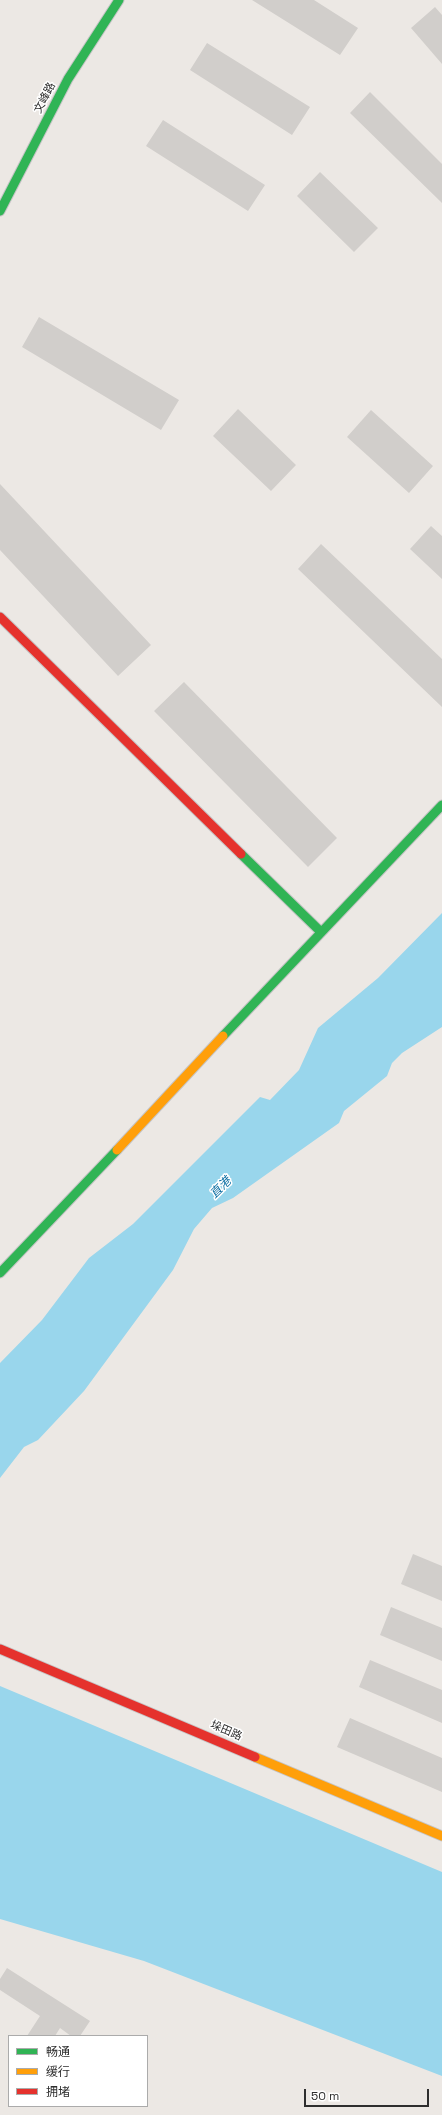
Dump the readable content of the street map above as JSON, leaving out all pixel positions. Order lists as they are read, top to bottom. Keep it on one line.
{"streets":{"street":["文峰路","垛田路"]},"water":["直港"],"legend":["畅通","缓行","拥堵"],"scale_bar":"50 m"}
